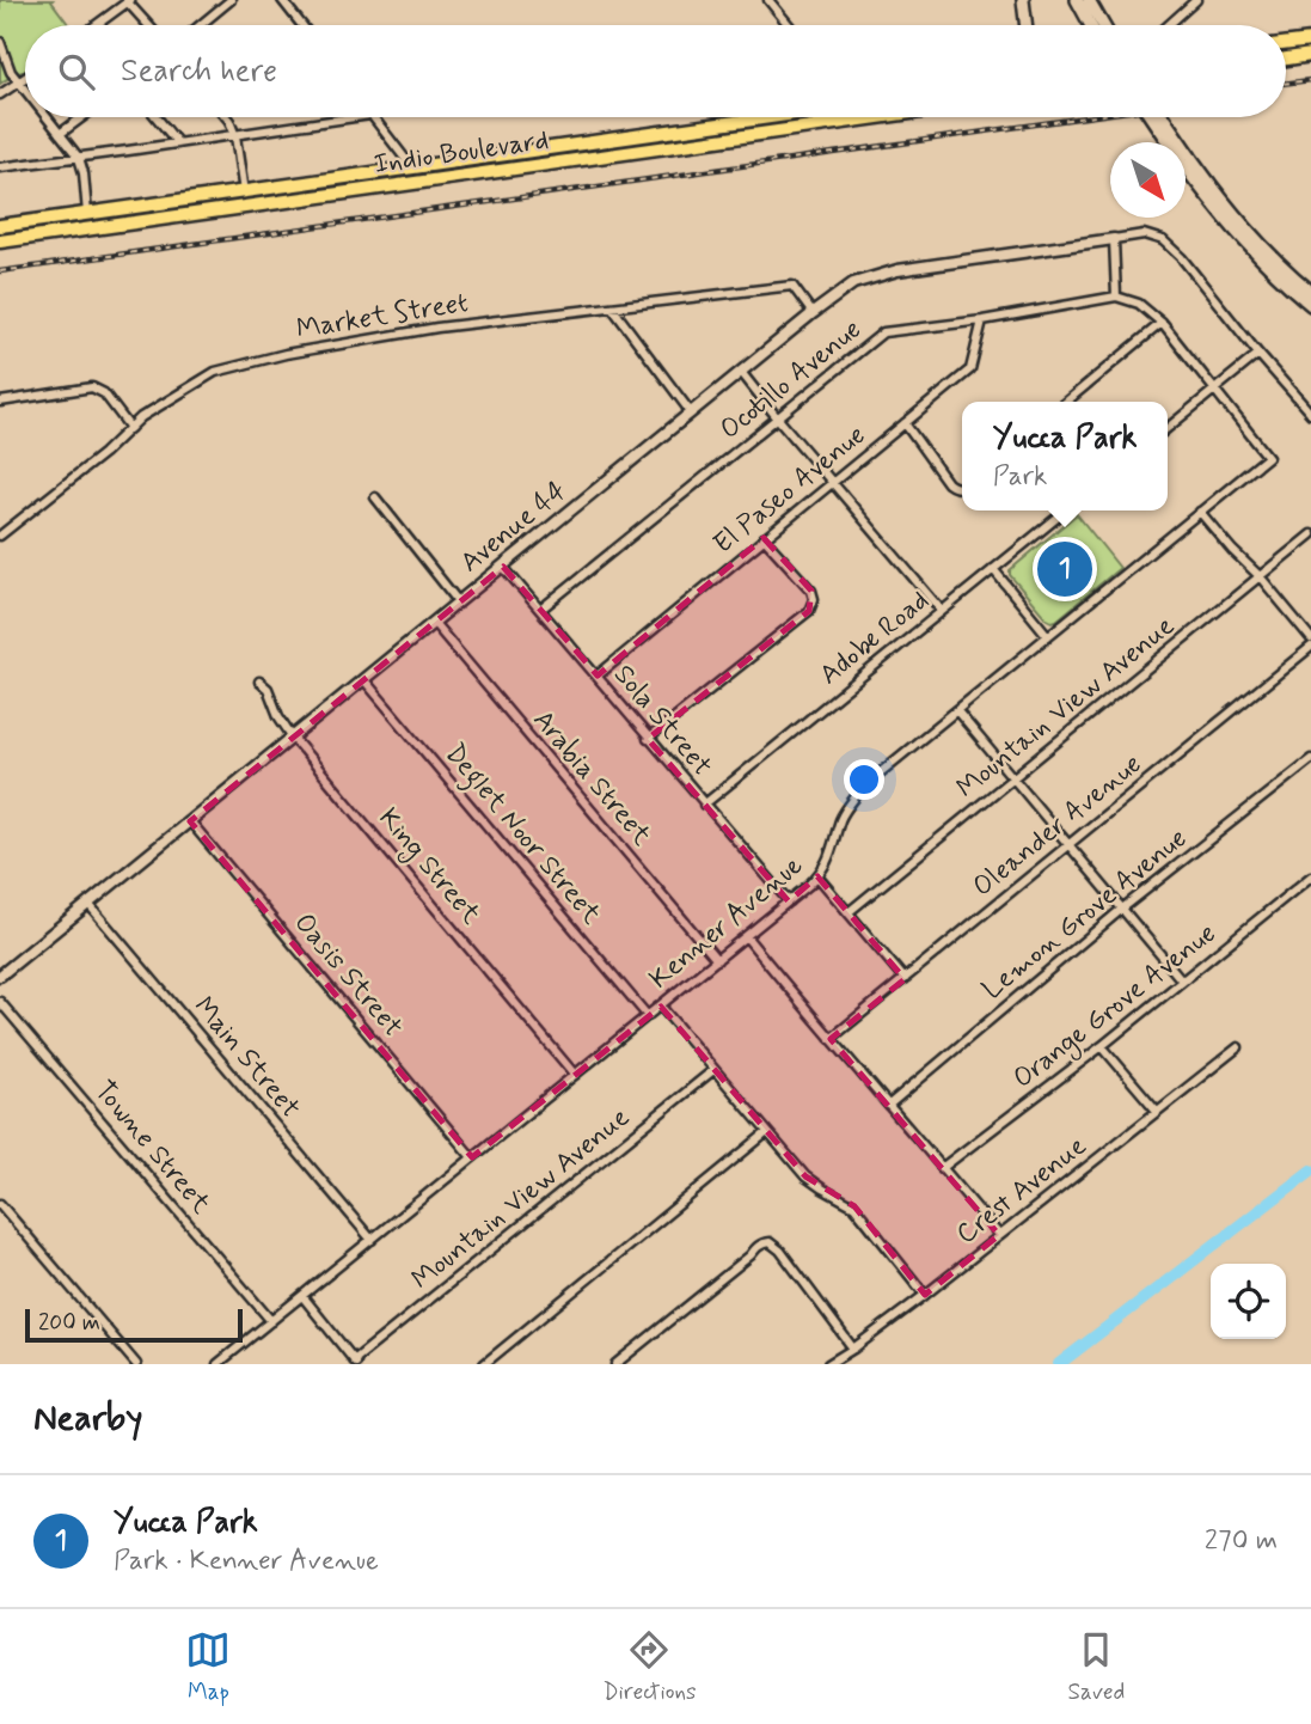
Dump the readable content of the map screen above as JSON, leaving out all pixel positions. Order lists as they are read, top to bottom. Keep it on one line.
{"streets":{"main road":["Indio Boulevard"],"street":["Market Street","Ocotillo Avenue","El Paseo Avenue","Avenue 44","Adobe Road","Mountain View Avenue","Sola Street","Arabia Street","Oleander Avenue","Deglet Noor Street","King Street","Lemon Grove Avenue","Kenner Avenue","Oasis Street","Orange Grove Avenue","Main Street","Towne Street","Crest Avenue"]},"crossings":[["Market Street","Avenue 44"],["Ocotillo Avenue","El Paseo Avenue"],["Ocotillo Avenue","Sola Street"],["El Paseo Avenue","Sola Street"],["Avenue 44","Sola Street"],["Avenue 44","Arabia Street"],["Avenue 44","Deglet Noor Street"],["Avenue 44","King Street"],["Avenue 44","Oasis Street"],["Avenue 44","Main Street"],["Adobe Road","Sola Street"],["Sola Street","Kenner Avenue"],["Arabia Street","Kenner Avenue"],["Deglet Noor Street","Kenner Avenue"],["King Street","Kenner Avenue"],["Kenner Avenue","Oasis Street"],["Kenner Avenue","Main Street"],["Kenner Avenue","Towne Street"]],"scale_bar":"200 m","north":"bottom right","page":{"search":"Search here","popup":["Yucca Park","Park"],"pins":"1","scale":"200 m","heading":"Nearby","list":[{"mark":"1","name":"Yucca Park","note":"Park · Kenner Avenue","value":"270 m"}],"nav":["Map","Directions","Saved"]}}
